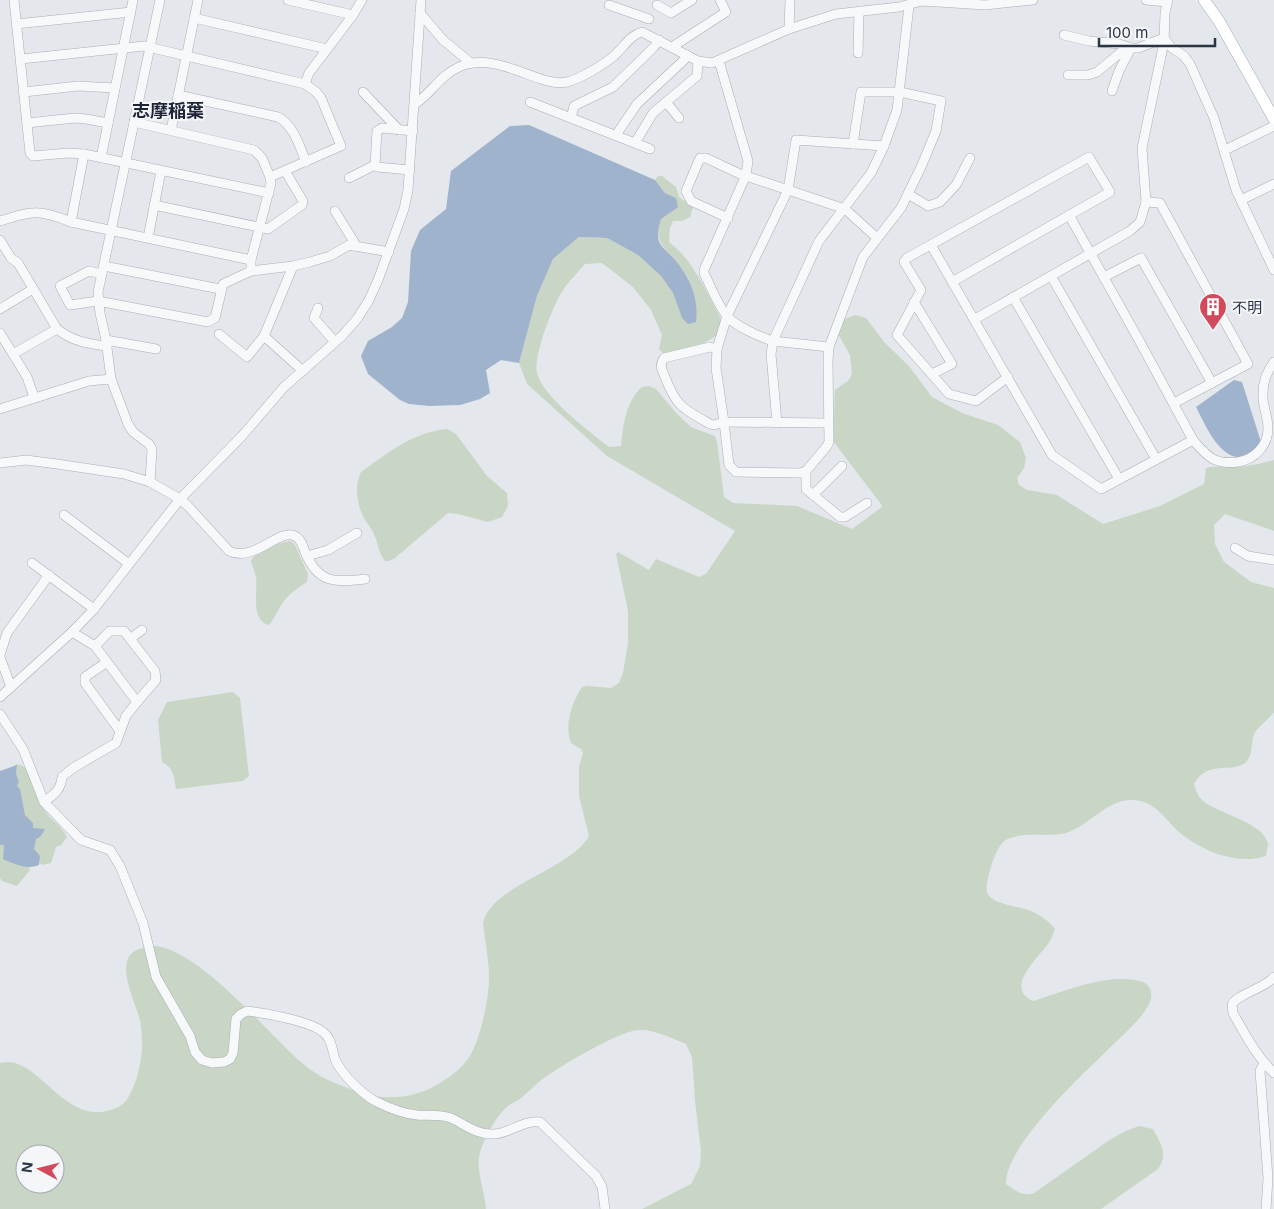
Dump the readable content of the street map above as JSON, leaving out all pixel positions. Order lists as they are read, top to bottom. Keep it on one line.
{"districts":["志摩稲葉"],"places":{"building":["不明"]},"scale_bar":"100 m","north":"left"}
